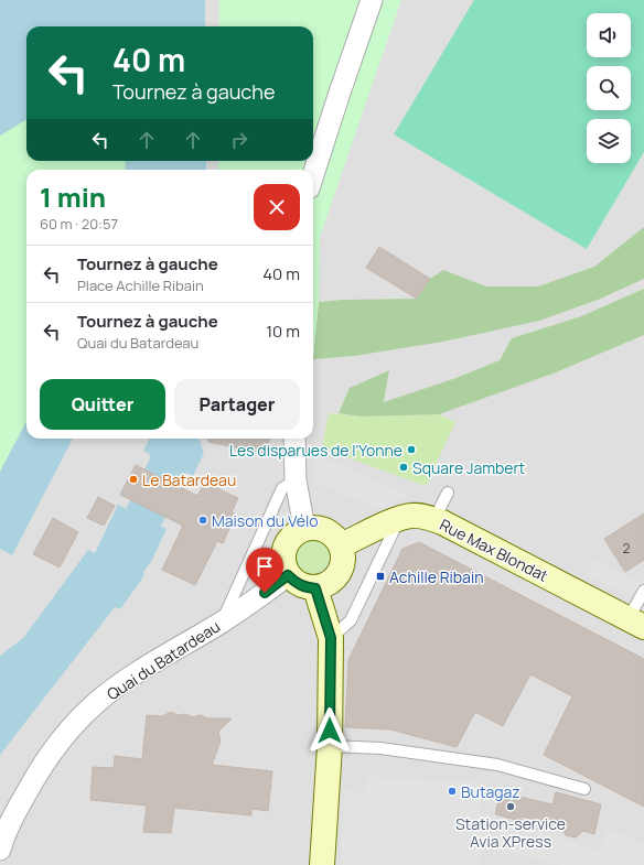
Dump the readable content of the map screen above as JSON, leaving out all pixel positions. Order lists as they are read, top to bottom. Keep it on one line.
{"streets":{"street":["Rue Max Blondat","Quai du Batardeau"]},"crossings":[["Rue Max Blondat","Quai du Batardeau"]],"places":{"other":["Les disparues de l’Yonne","Square Jambert","Le Batardeau","Maison du Vélo","Butagaz","Station-service Avia XPress"],"transit":["Achille Ribain"]},"house_numbers":["2"],"page":{"turn":["40 m","Tournez à gauche"],"heading":["1 min","60 m · 20:57"],"list":[{"name":"Tournez à gauche","note":"Place Achille Ribain","value":"40 m"},{"name":"Tournez à gauche","note":"Quai du Batardeau","value":"10 m"}],"buttons":["Quitter","Partager"]}}
